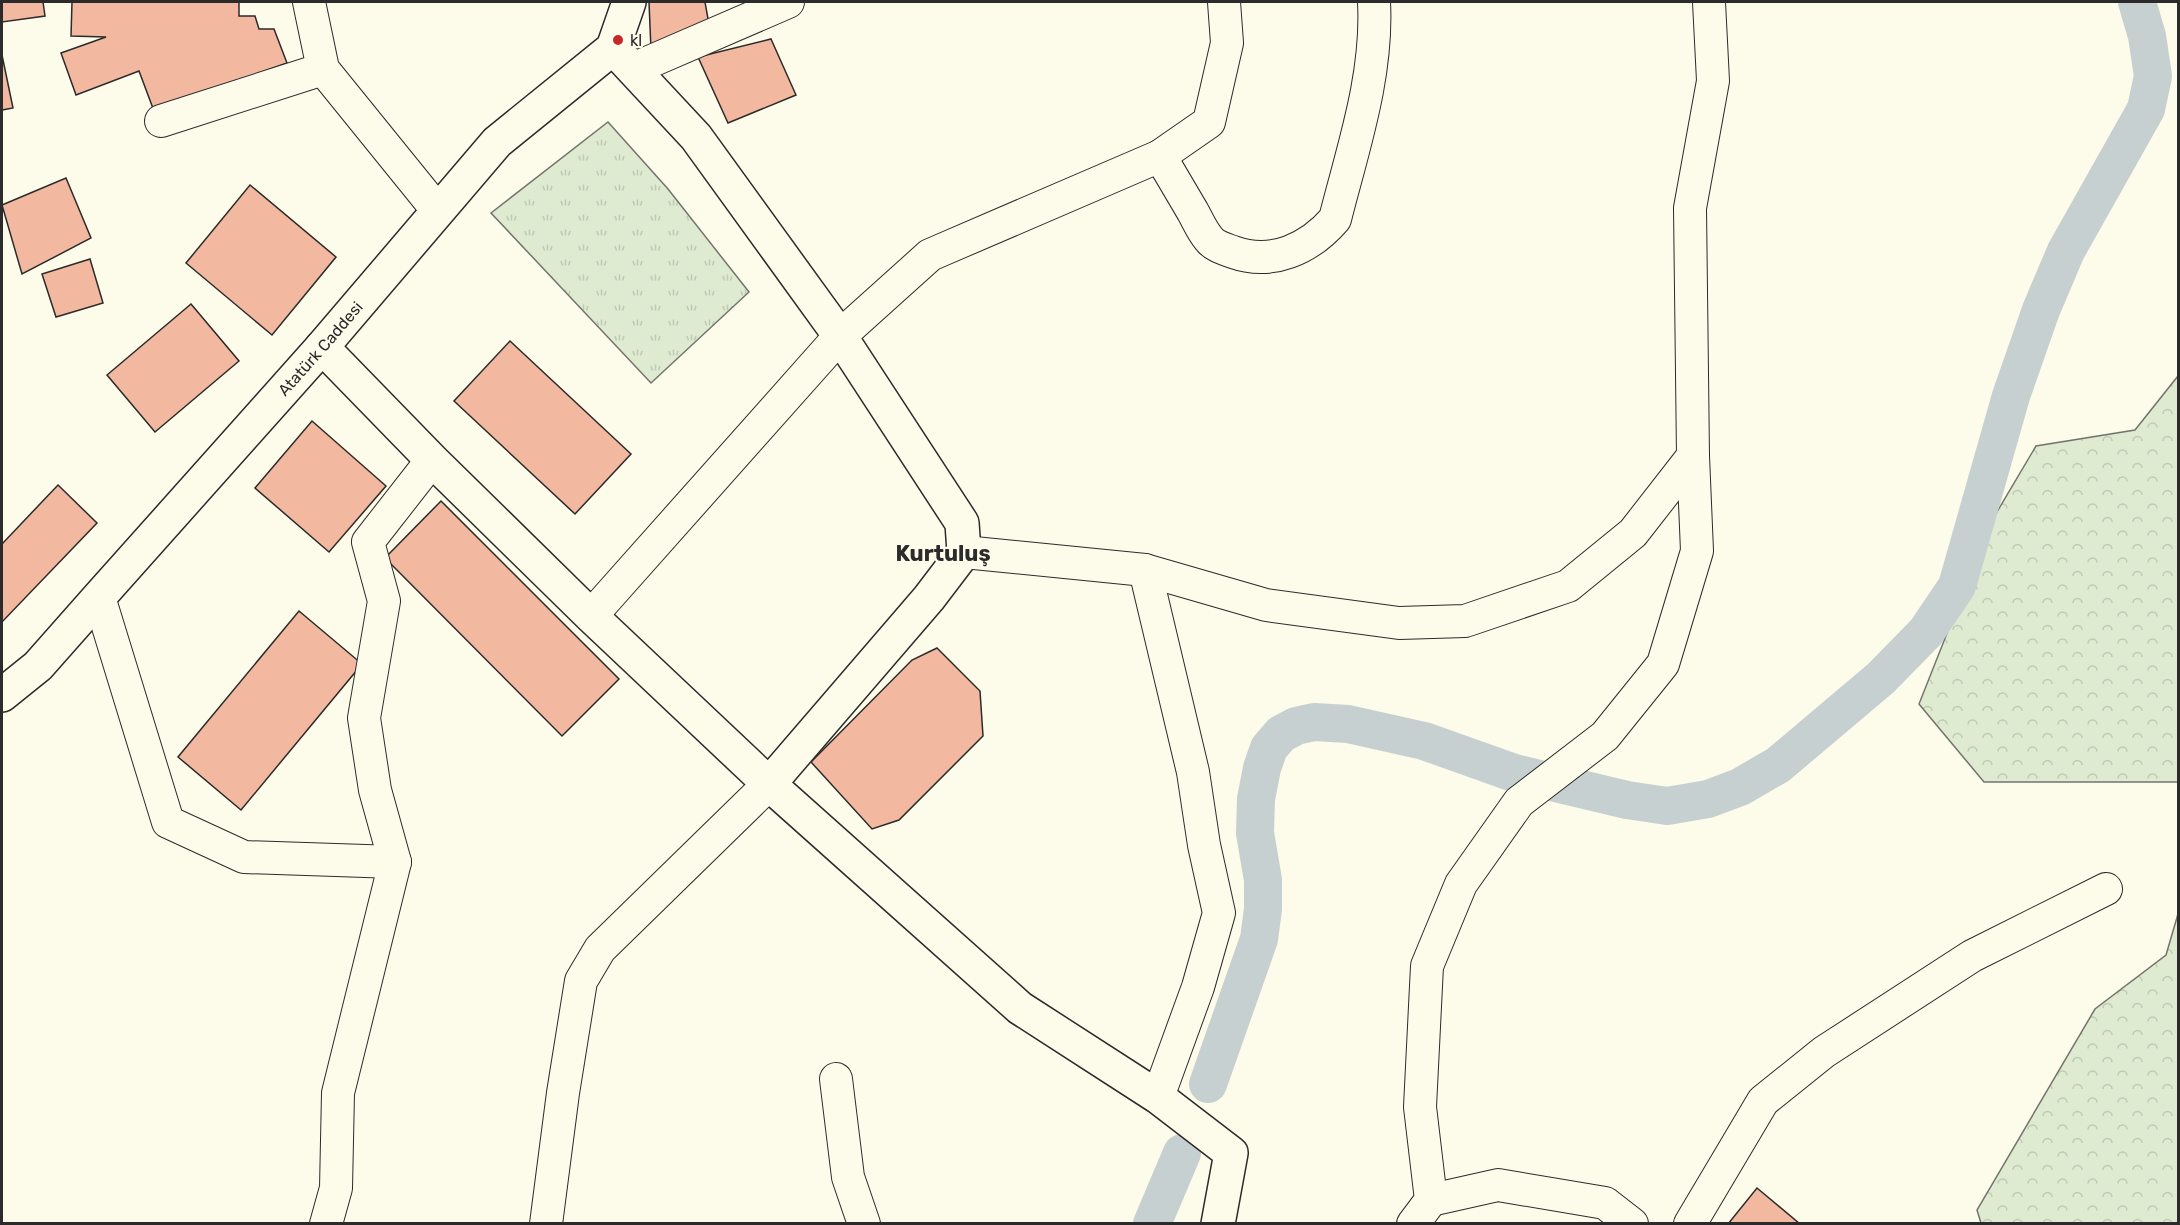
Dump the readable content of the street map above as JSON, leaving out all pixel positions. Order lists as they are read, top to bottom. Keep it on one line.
{"streets":{"street":["Atatürk Caddesi"]},"districts":["Kurtuluş"],"places":["kl"]}
